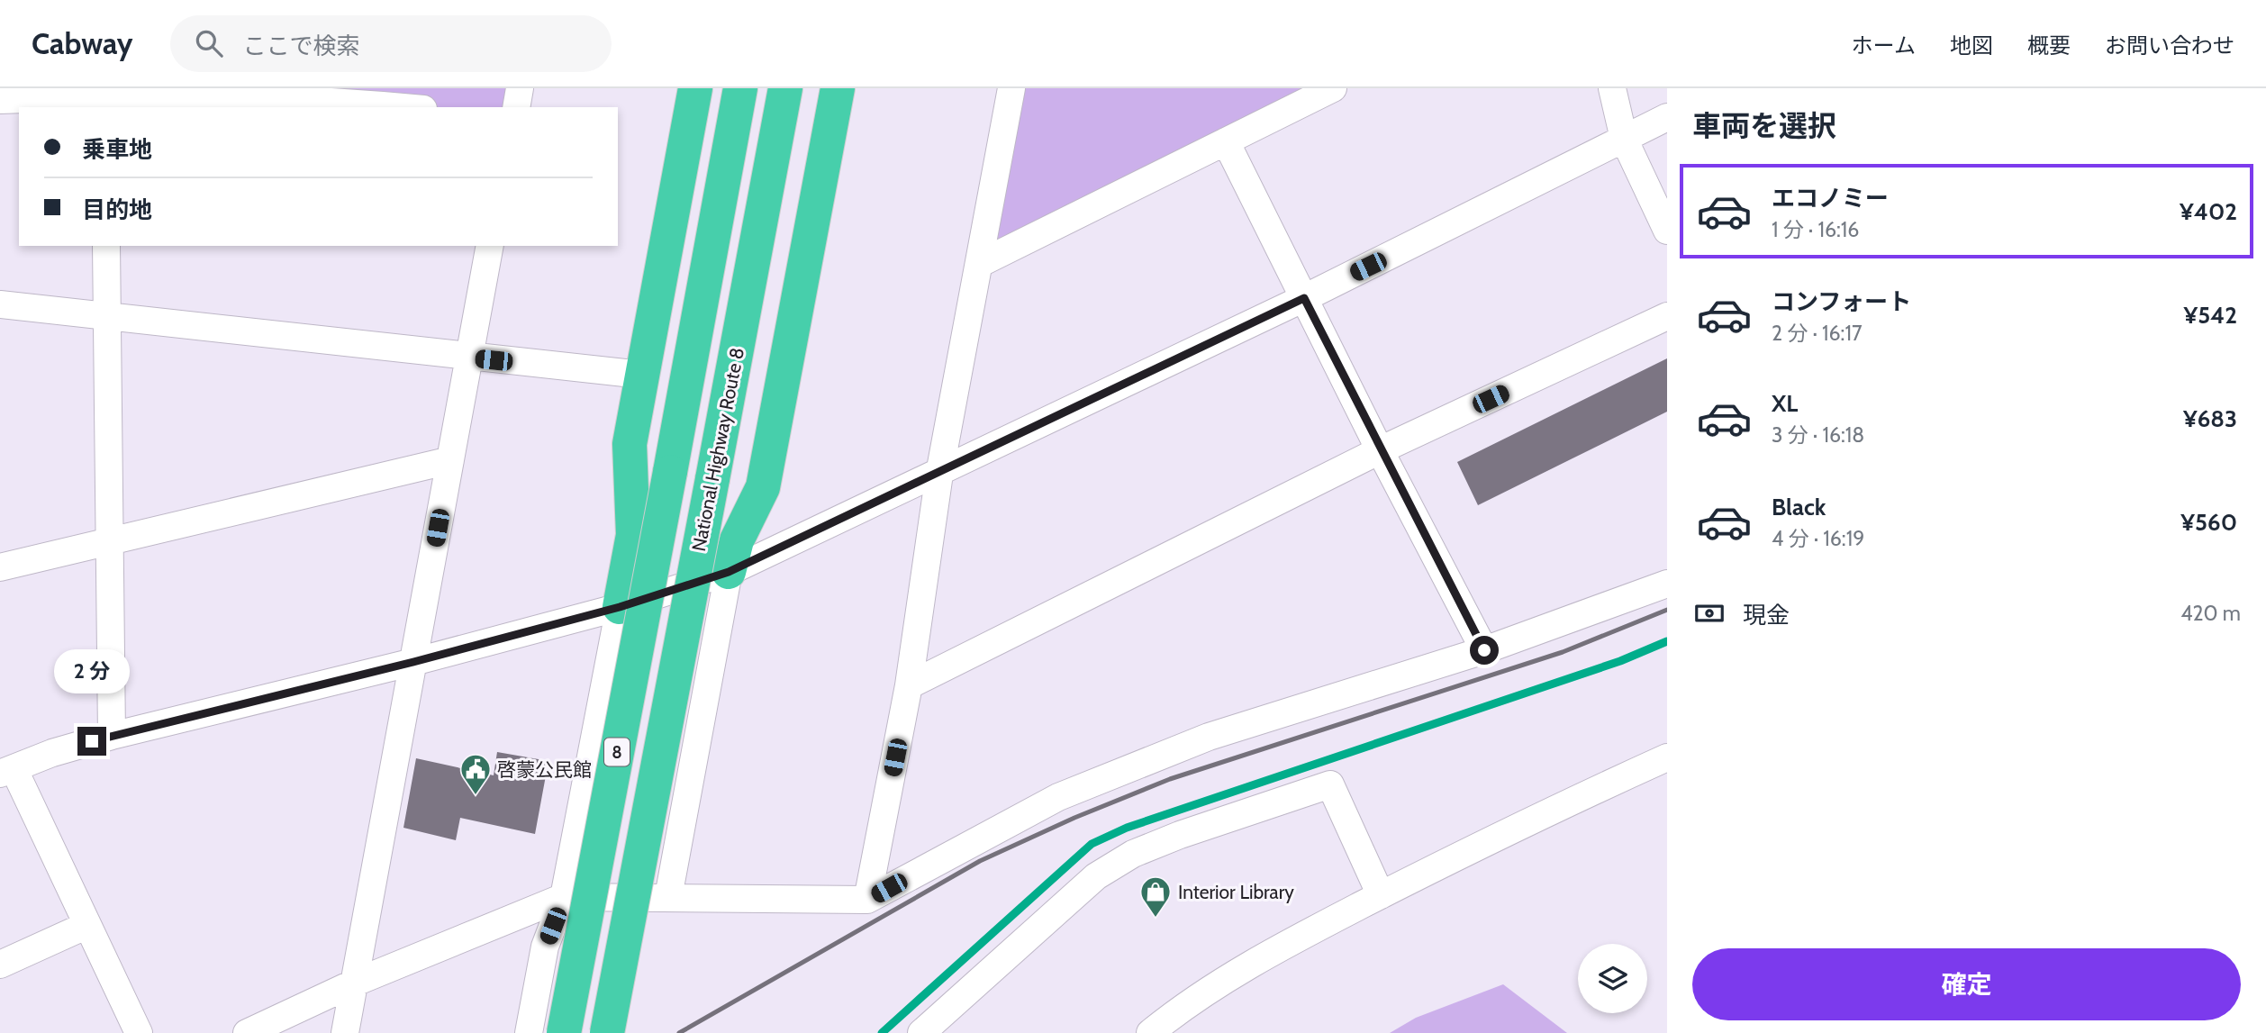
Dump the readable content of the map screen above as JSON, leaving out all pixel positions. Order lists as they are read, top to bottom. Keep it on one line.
{"streets":{"highway":["National Highway Route 8","8"]},"places":{"public building":["啓蒙公民館"],"shop":["Interior Library"]},"page":{"header":"Cabway","search":"ここで検索","nav":["ホーム","地図","概要","お問い合わせ"],"heading":"車両を選択","banner":["乗車地","目的地"],"list":[{"name":"エコノミー","note":"1 分 · 16:16","value":"¥402"},{"name":"コンフォート","note":"2 分 · 16:17","value":"¥542"},{"name":"XL","note":"3 分 · 16:18","value":"¥683"},{"name":"Black","note":"4 分 · 16:19","value":"¥560"}],"pay":["現金","420 m"],"bubble":"2 分","buttons":"確定"}}
